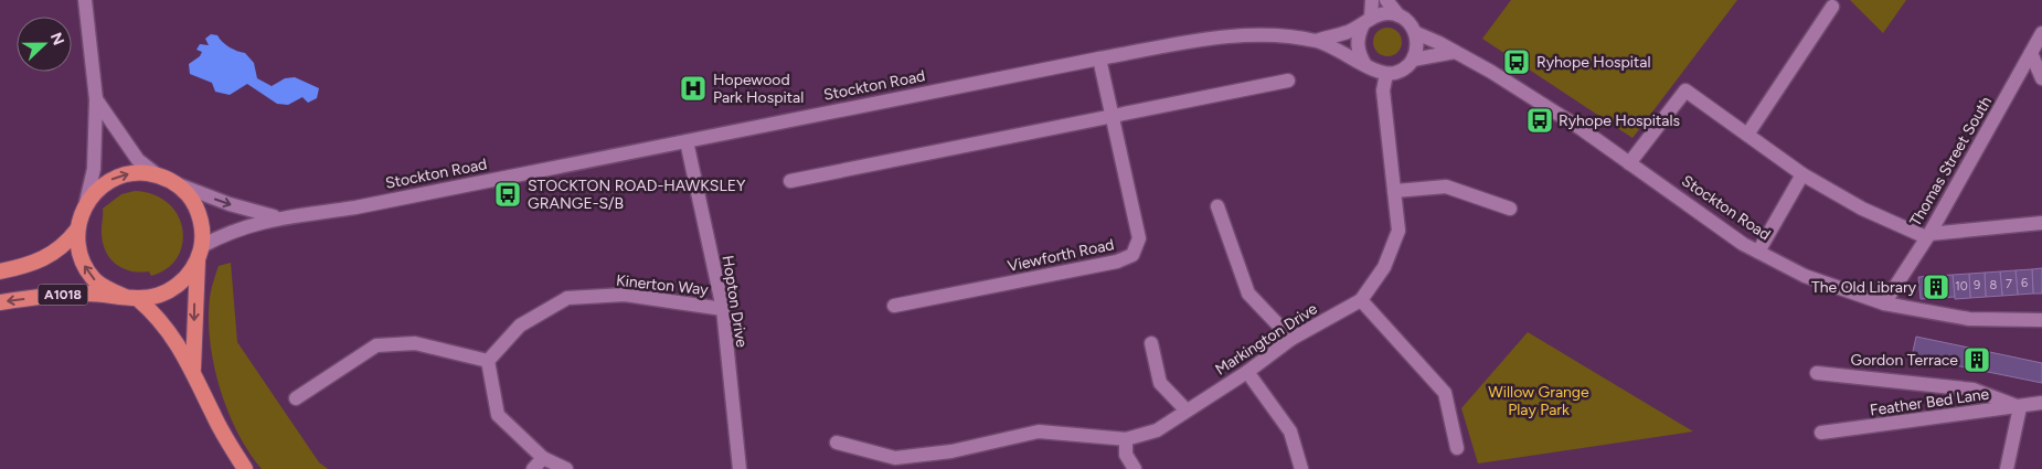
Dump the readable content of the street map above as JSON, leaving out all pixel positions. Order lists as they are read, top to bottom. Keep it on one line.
{"streets":{"highway":["Stockton Road","A1018"],"street":["Thomas Street South","Viewforth Road","Kinerton Way","Hopton Drive","Markington Drive","Feather Bed Lane"]},"crossings":[["Stockton Road","Thomas Street South"],["Stockton Road","Viewforth Road"],["Stockton Road","Hopton Drive"],["Stockton Road","Markington Drive"],["Kinerton Way","Hopton Drive"]],"parks":["Willow Grange Play Park"],"places":{"bus stop":["Ryhope Hospital","Ryhope Hospitals","STOCKTON ROAD-HAWKSLEY GRANGE-S/B"],"hospital":["Hopewood Park Hospital"],"building":["The Old Library","Gordon Terrace"]},"house_numbers":["6","7","9","8","10"],"north":"right"}
